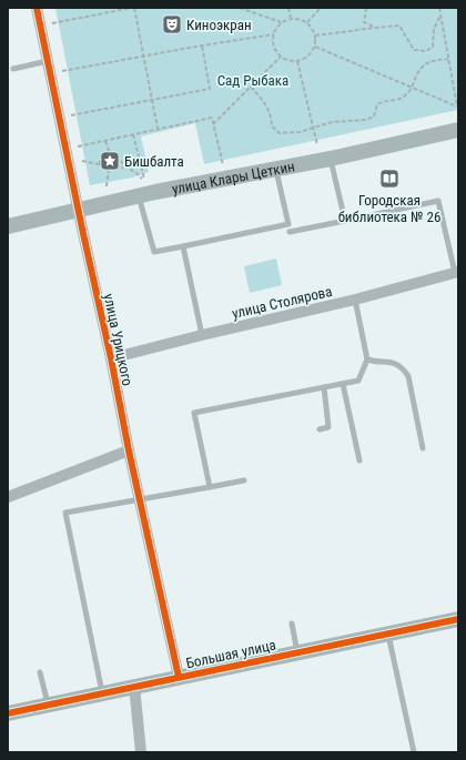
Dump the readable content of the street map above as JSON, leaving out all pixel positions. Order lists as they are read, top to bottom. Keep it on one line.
{"streets":{"street":["улица Клары Цеткин","улица Столярова","улица Урицкого","Большая улица"]},"crossings":[["улица Клары Цеткин","улица Урицкого"],["улица Столярова","улица Урицкого"],["улица Урицкого","Большая улица"]],"parks":["Сад Рыбака"],"places":{"theatre":["Киноэкран"],"place":["Бишбалта"],"library":["Городская библиотека № 26"]}}
